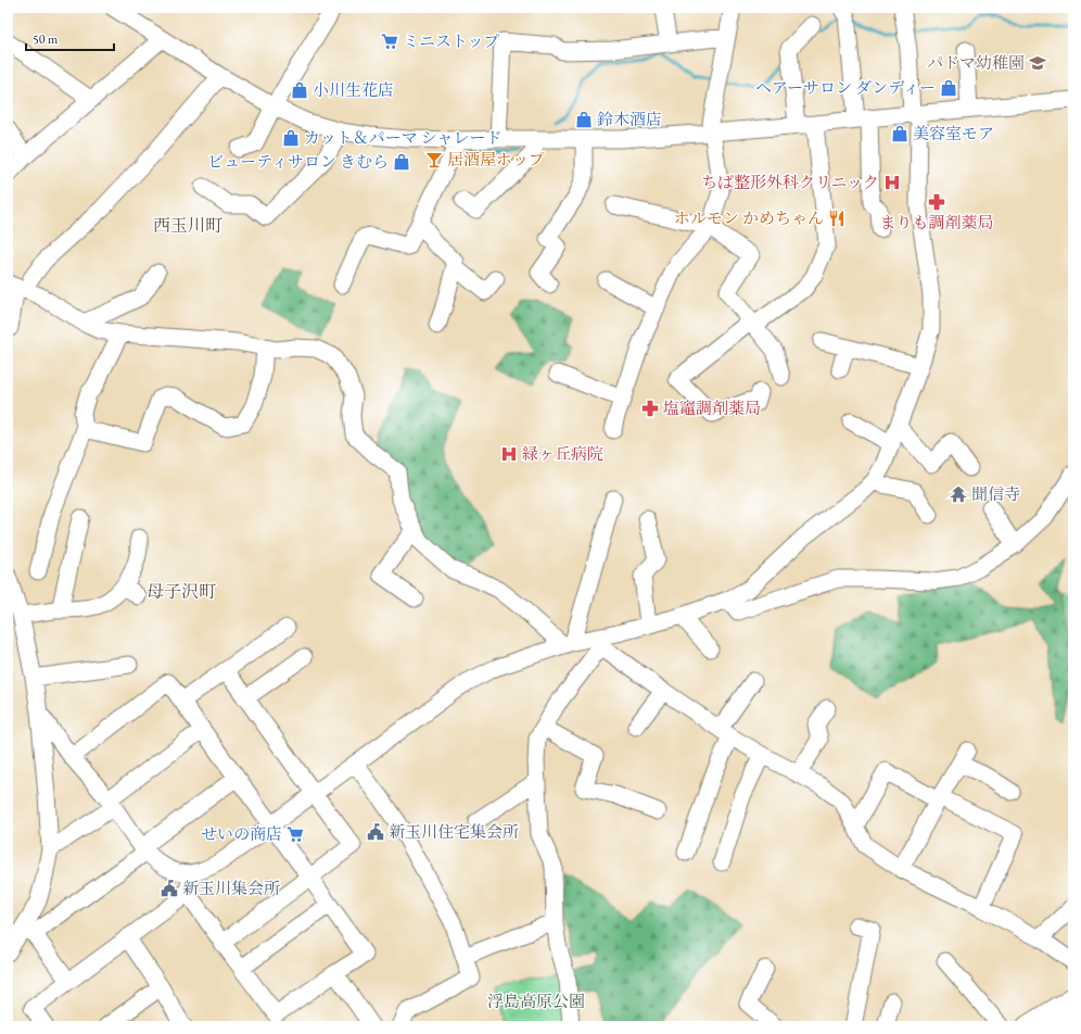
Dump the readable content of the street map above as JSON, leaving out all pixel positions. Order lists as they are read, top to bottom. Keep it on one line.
{"districts":["西玉川町","母子沢町"],"parks":["浮島高原公園"],"places":{"supermarket":["ミニストップ","せいの商店"],"school or university":["パドマ幼稚園"],"shop":["ヘアーサロン ダンディー","小川生花店","鈴木酒店","美容室モア","カット＆パーマ シャレード","ビューティサロン きむら"],"bar":["居酒屋ホップ"],"hospital":["ちば整形外科クリニック","緑ヶ丘病院"],"pharmacy":["まりも調剤薬局","塩竈調剤薬局"],"restaurant":["ホルモン かめちゃん"],"temple":["聞信寺"],"public building":["新玉川住宅集会所","新玉川集会所"]},"scale_bar":"50 m"}
